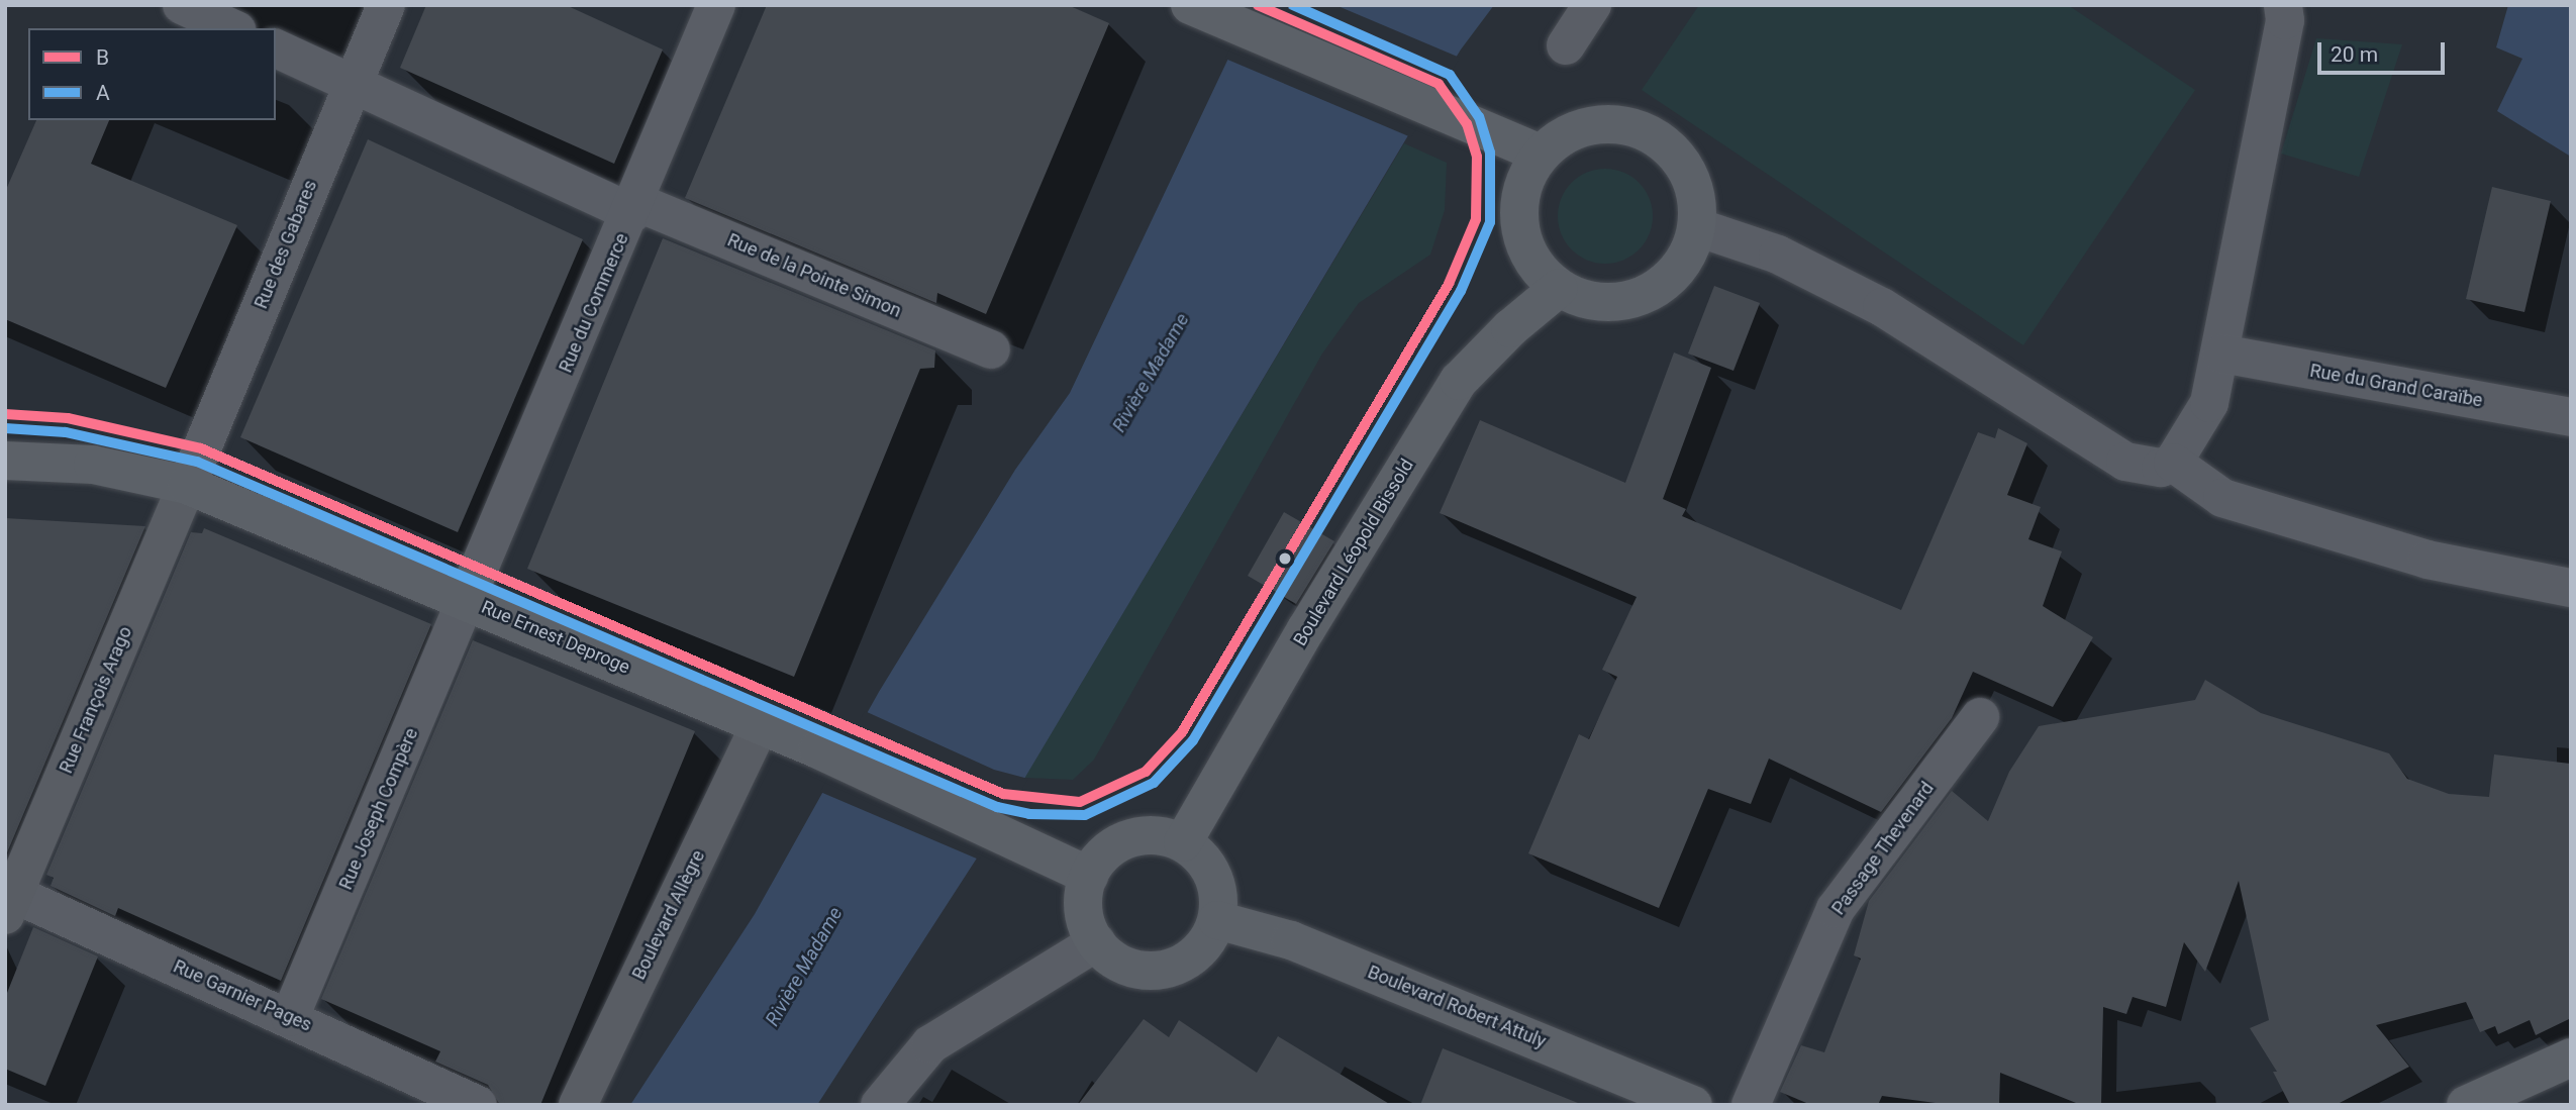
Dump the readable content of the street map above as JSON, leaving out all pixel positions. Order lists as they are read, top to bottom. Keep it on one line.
{"streets":{"main road":["Boulevard Léopold Bissold","Rue Ernest Deproge","Rue François Arago","Boulevard Allègre","Boulevard Robert Attuly"],"street":["Rue des Gabares","Rue de la Pointe Simon","Rue du Commerce","Rue du Grand Caraïbe","Rue Joseph Compère","Passage Thevenard","Rue Garnier Pages"]},"crossings":[["Rue des Gabares","Rue de la Pointe Simon"],["Rue des Gabares","Rue Ernest Deproge"],["Rue des Gabares","Rue François Arago"],["Rue de la Pointe Simon","Rue du Commerce"],["Rue du Commerce","Rue Ernest Deproge"],["Rue du Commerce","Rue Joseph Compère"],["Boulevard Léopold Bissold","Rue Ernest Deproge"],["Boulevard Léopold Bissold","Boulevard Robert Attuly"],["Rue Ernest Deproge","Rue François Arago"],["Rue Ernest Deproge","Rue Joseph Compère"],["Rue Ernest Deproge","Boulevard Allègre"],["Rue Ernest Deproge","Boulevard Robert Attuly"],["Rue François Arago","Rue Garnier Pages"],["Rue Joseph Compère","Rue Garnier Pages"]],"water":["Rivière Madame"],"lines":["transit line B","transit line A"],"legend":["B","A"],"scale_bar":"20 m"}
